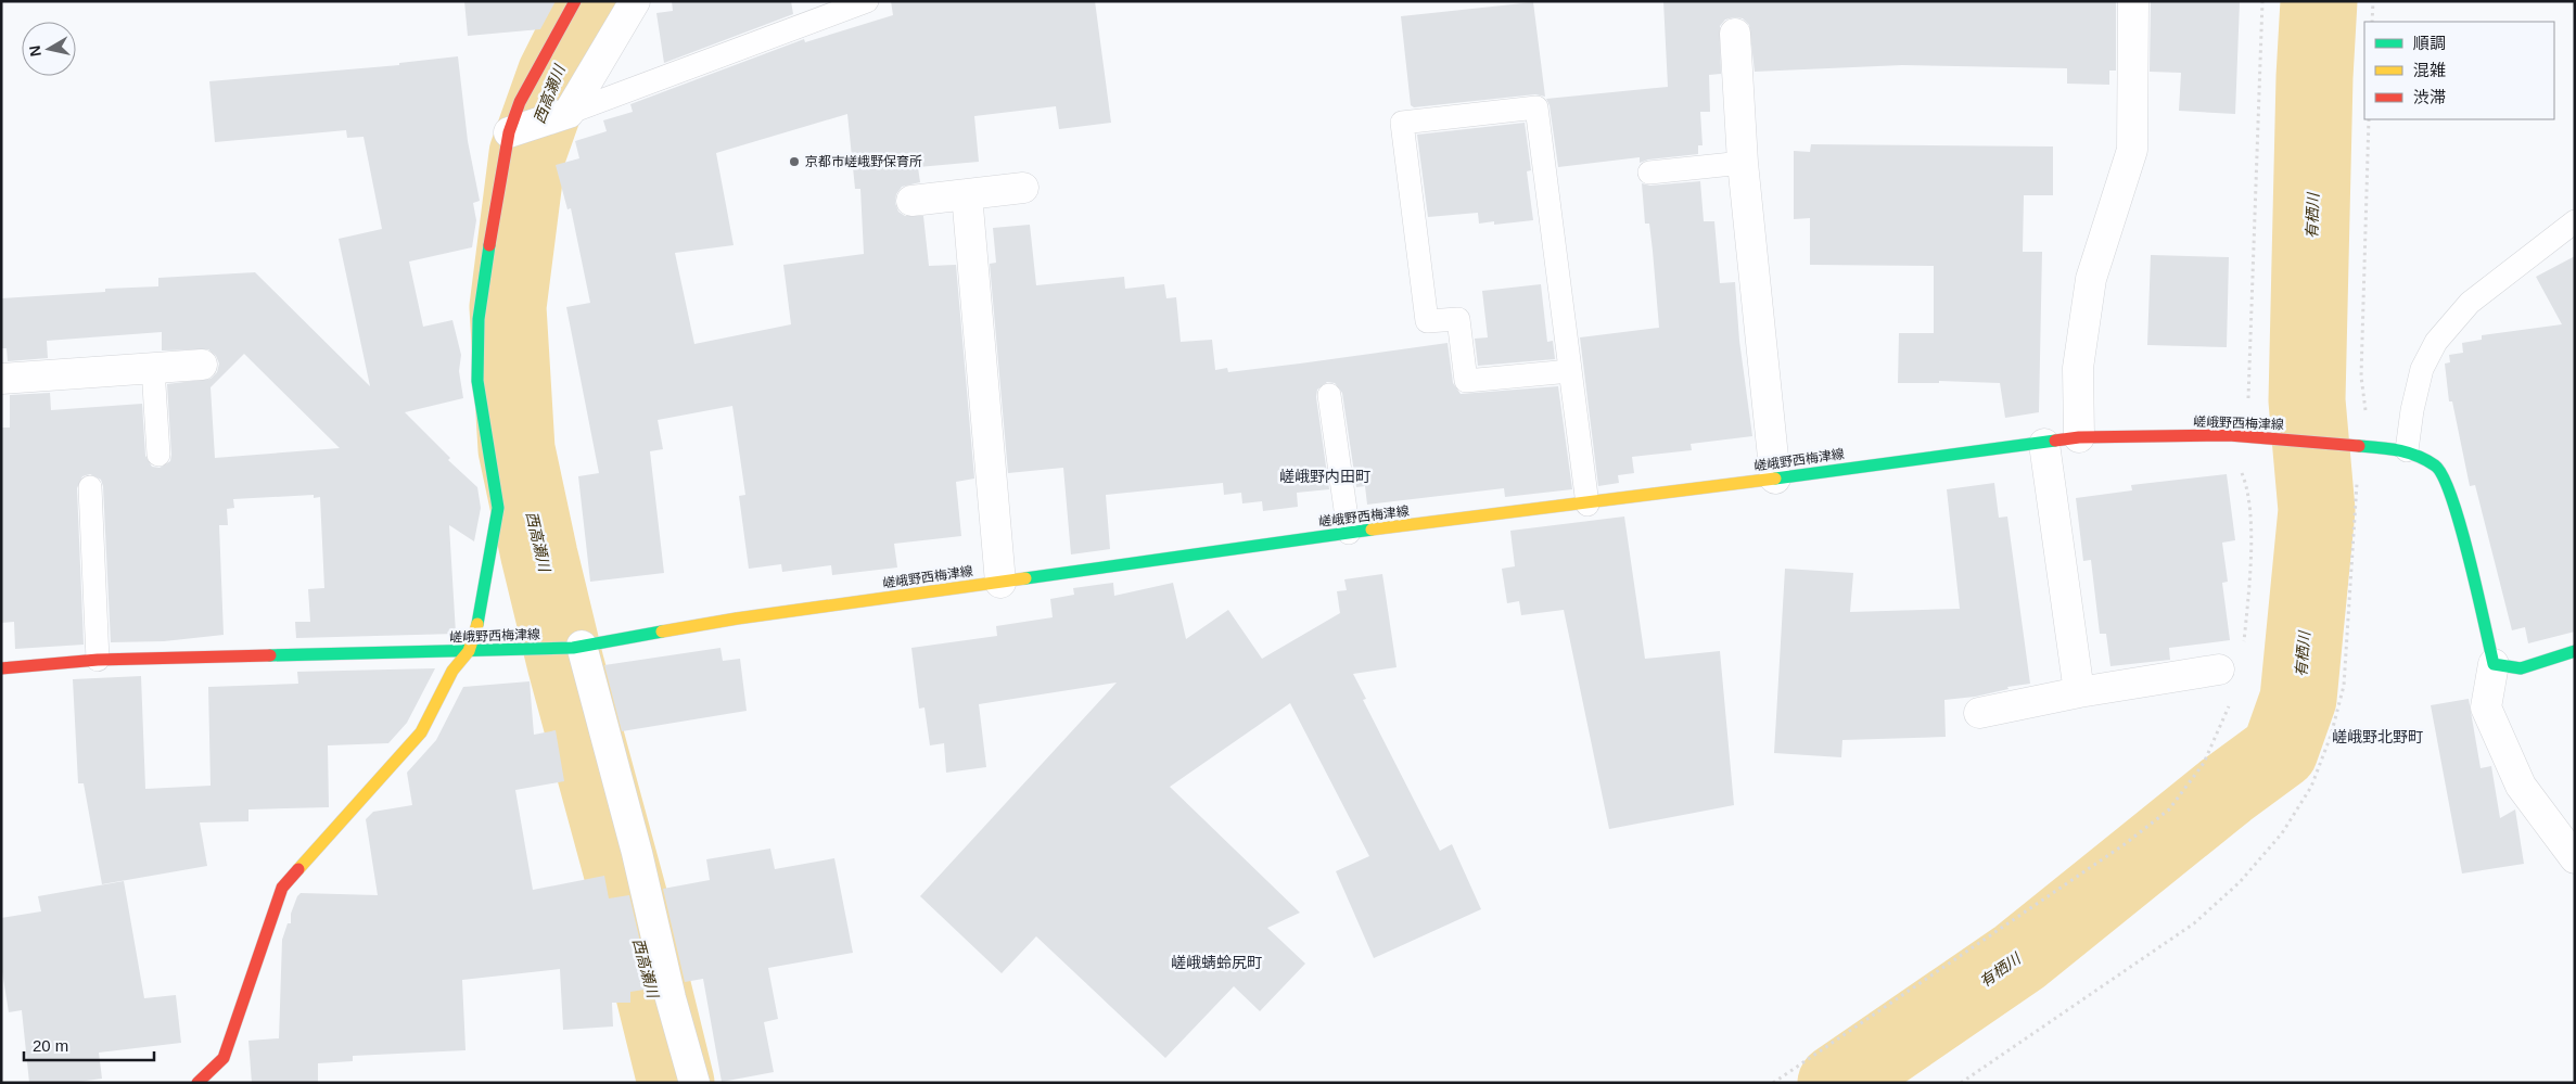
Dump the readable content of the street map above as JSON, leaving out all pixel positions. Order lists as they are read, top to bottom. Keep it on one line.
{"streets":{"main road":["嵯峨野西梅津線"]},"districts":["嵯峨野内田町","嵯峨野北野町","嵯峨蜻蛉尻町"],"water":["西高瀬川","有栖川"],"places":["京都市嵯峨野保育所"],"legend":["順調","混雑","渋滞"],"scale_bar":"20 m","north":"left"}
